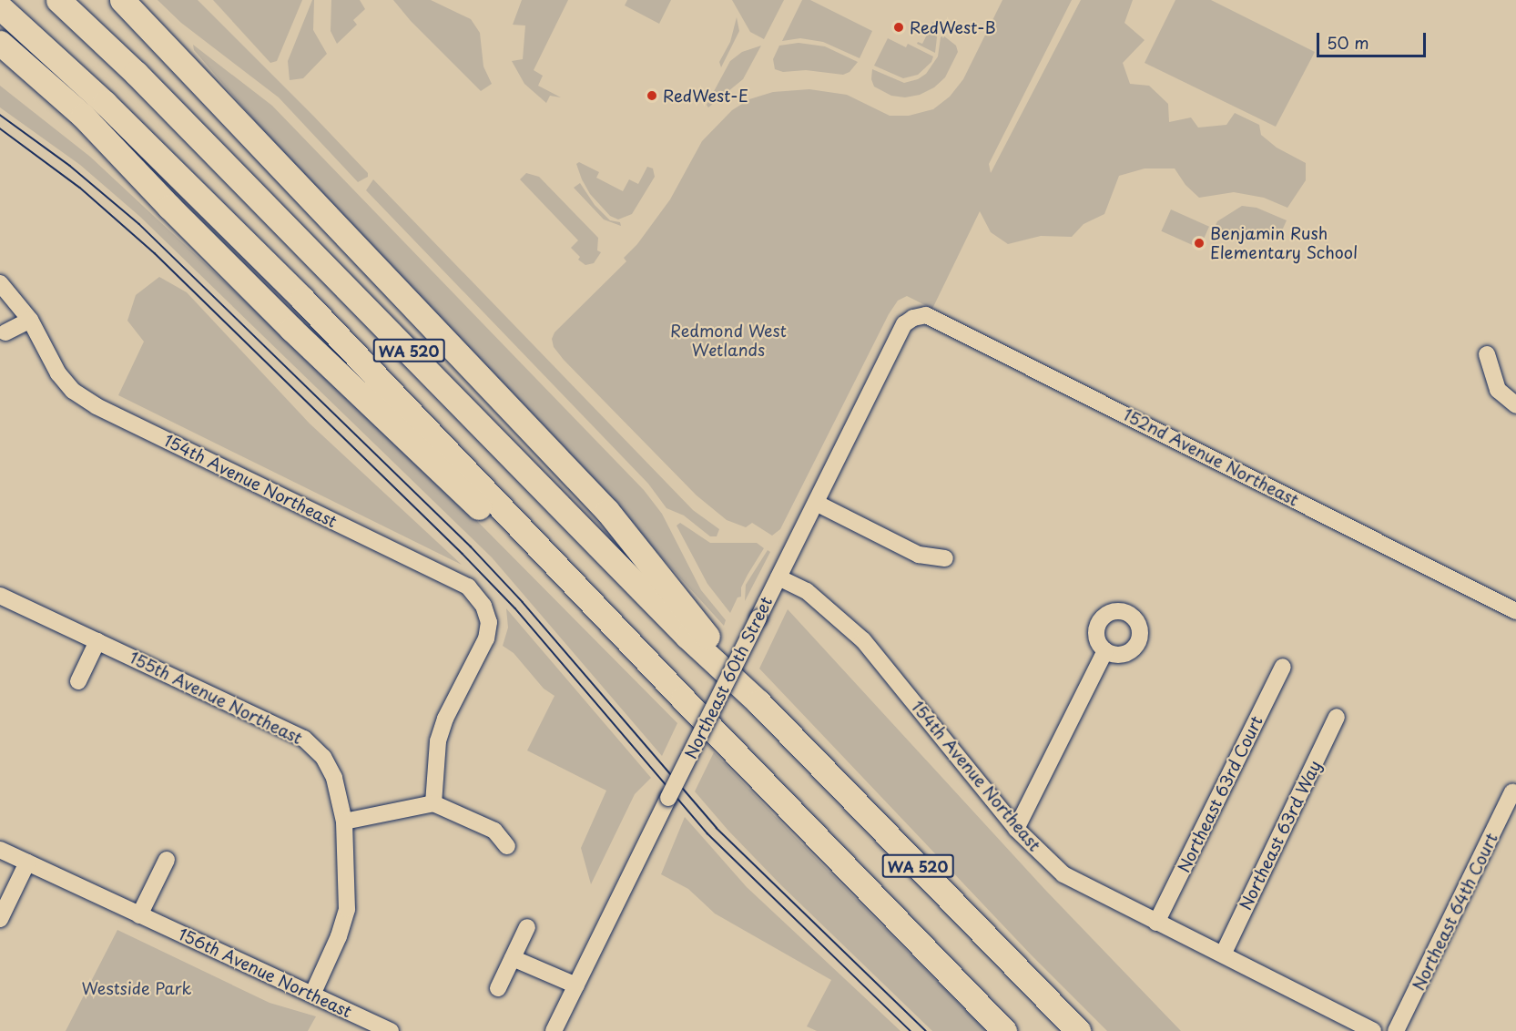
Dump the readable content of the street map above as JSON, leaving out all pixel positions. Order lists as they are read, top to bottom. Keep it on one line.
{"streets":{"highway":["WA 520"],"street":["152nd Avenue Northeast","154th Avenue Northeast","Northeast 60th Street","155th Avenue Northeast","Northeast 63rd Court","Northeast 63rd Way","Northeast 64th Court","156th Avenue Northeast"]},"crossings":[["152nd Avenue Northeast","Northeast 60th Street"],["154th Avenue Northeast","Northeast 60th Street"],["154th Avenue Northeast","Northeast 63rd Court"],["154th Avenue Northeast","Northeast 63rd Way"],["155th Avenue Northeast","156th Avenue Northeast"]],"parks":["Redmond West Wetlands","Westside Park"],"places":["RedWest-B","RedWest-E","Benjamin Rush Elementary School"],"scale_bar":"50 m"}
